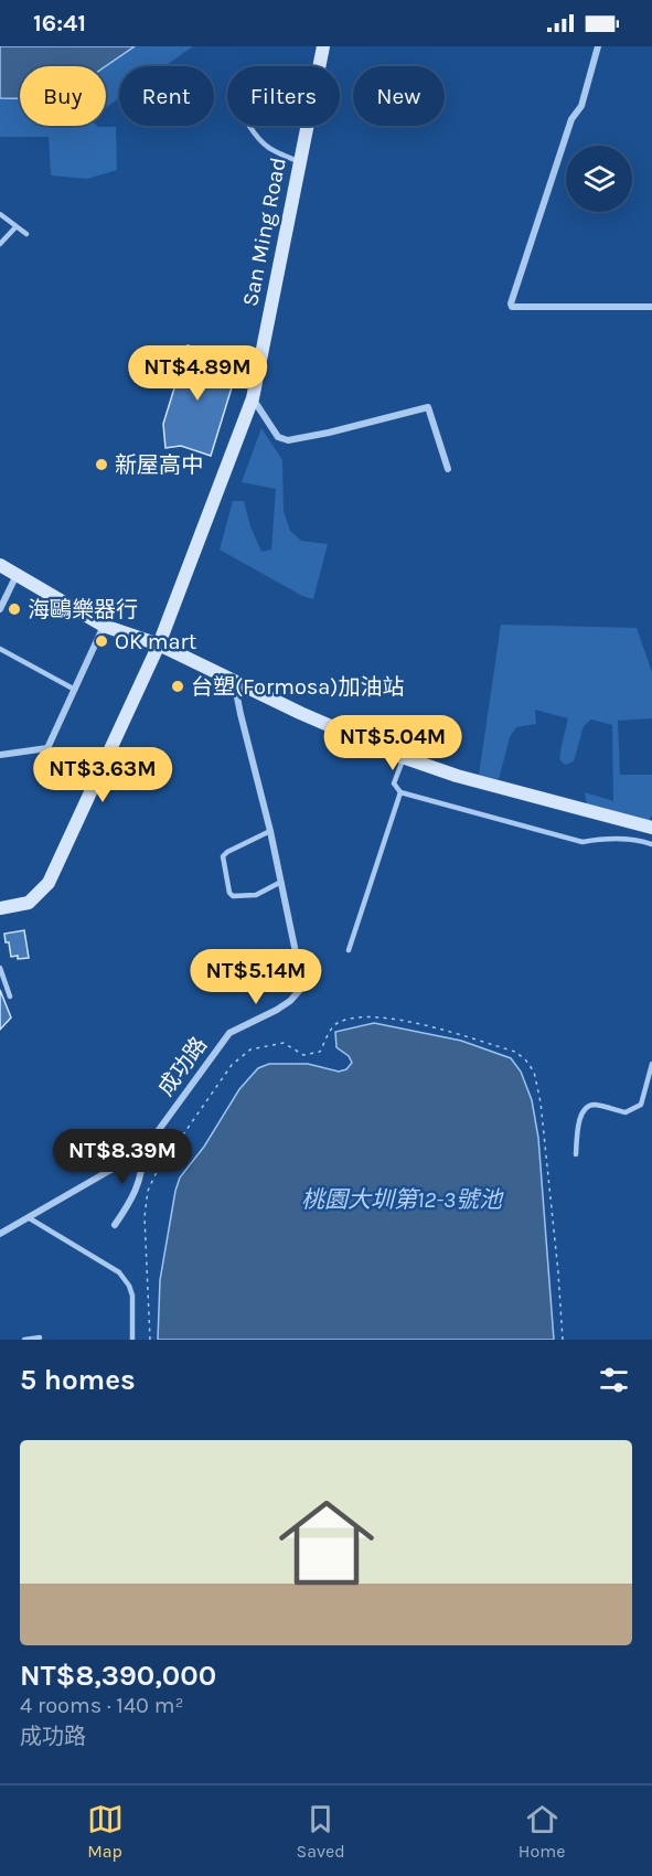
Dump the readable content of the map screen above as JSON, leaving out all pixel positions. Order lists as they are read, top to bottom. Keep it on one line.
{"streets":{"street":["San Ming Road","成功路"]},"water":["桃園大圳第12-3號池"],"places":["新屋高中","海鷗樂器行","OK mart","台塑(Formosa)加油站"],"page":{"status":"16:41","chip":["Buy","Rent","Filters","New"],"price":["NT$4.89M","NT$5.04M","NT$3.63M","NT$5.14M","NT$8.39M"],"heading":"5 homes","list":[{"name":"NT$8,390,000","note":"4 rooms · 140 m² · 成功路"}],"tabs":["Map","Saved","Home"]}}
